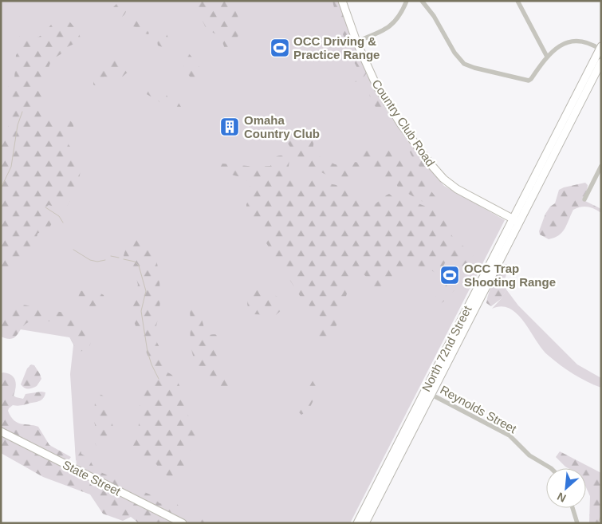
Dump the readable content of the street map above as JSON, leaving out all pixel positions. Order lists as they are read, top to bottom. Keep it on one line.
{"streets":{"main road":["Country Club Road","North 72nd Street","State Street"],"street":["Reynolds Street"]},"crossings":[["Country Club Road","North 72nd Street"],["North 72nd Street","Reynolds Street"]],"places":{"sports":["OCC Driving & Practice Range","OCC Trap Shooting Range"],"building":["Omaha Country Club"]},"north":"bottom left"}
